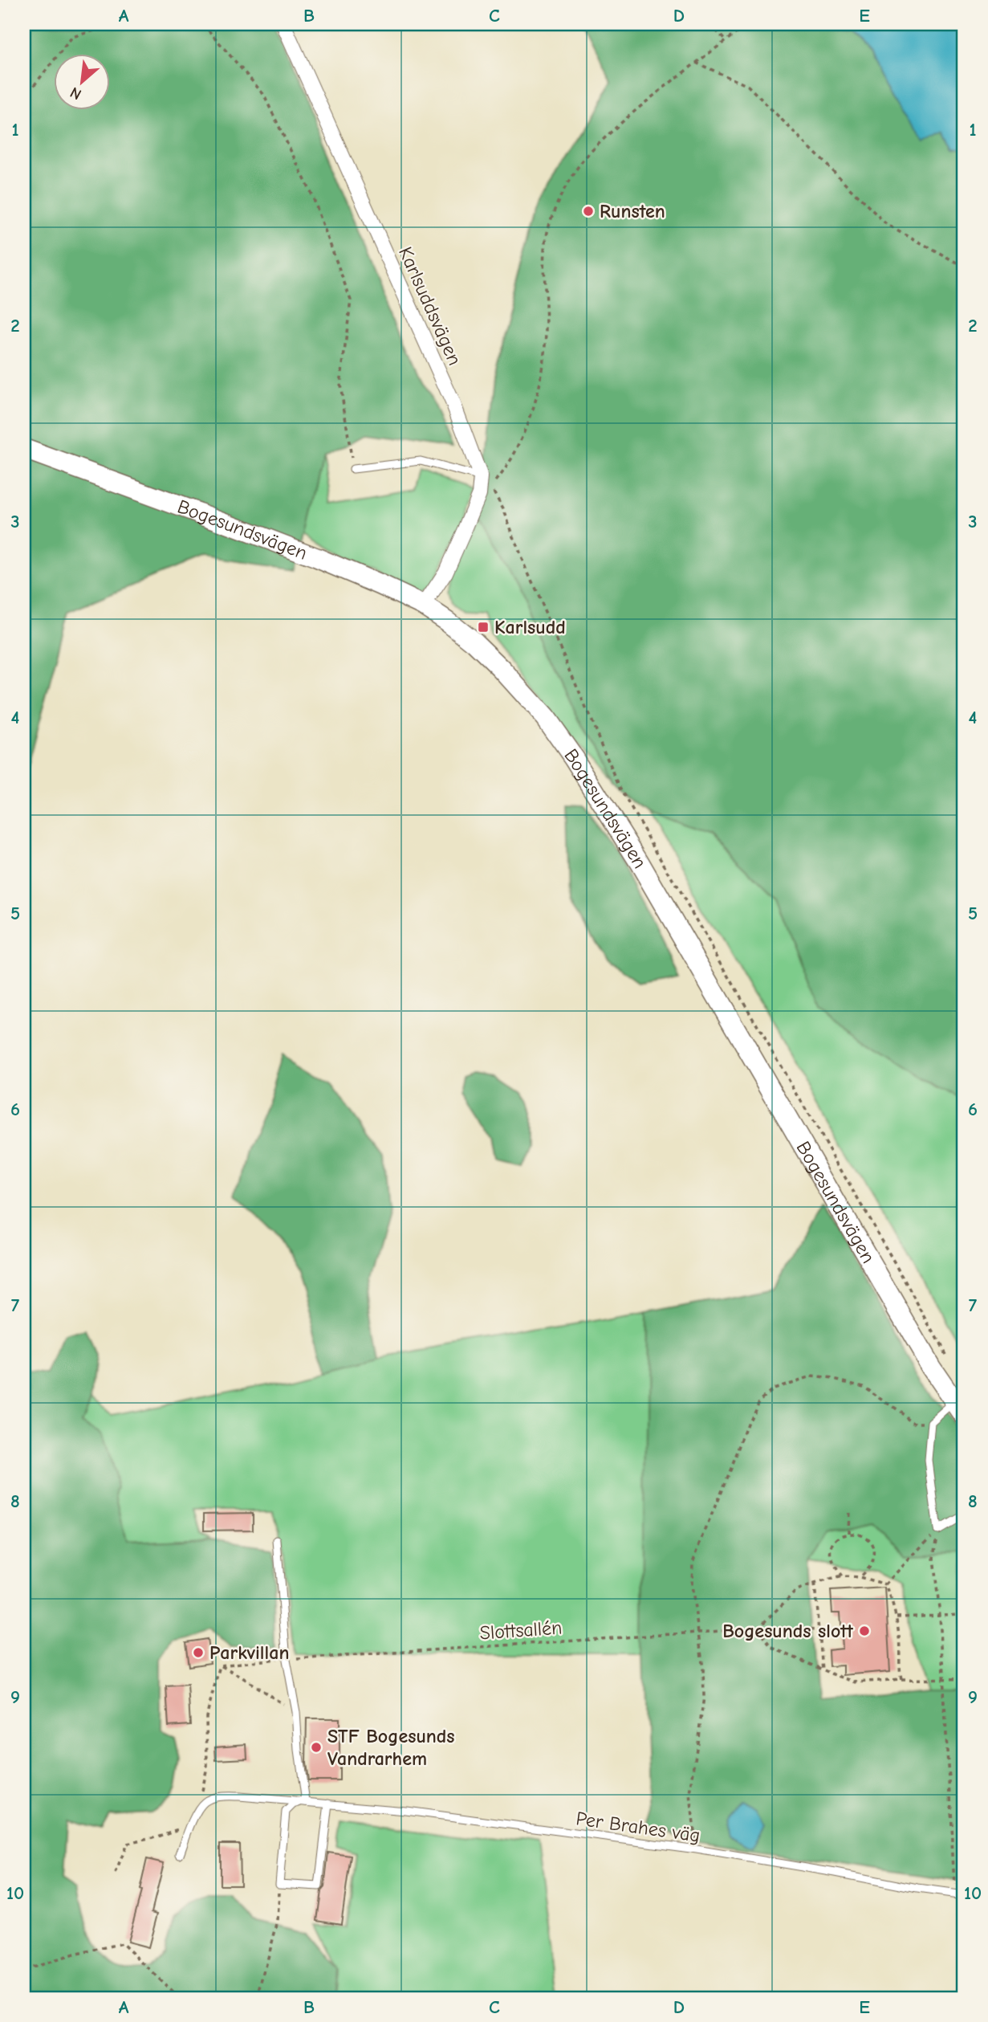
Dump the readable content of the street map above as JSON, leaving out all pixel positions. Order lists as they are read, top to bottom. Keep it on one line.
{"streets":{"street":["Karlsuddsvägen","Bogesundsvägen"],"lane":["Per Brahes väg"],"path":["Slottsallén"]},"places":{"other":["Runsten","Bogesunds slott","Parkvillan","STF Bogesunds Vandrarhem"],"transit":["Karlsudd"]},"north":"bottom left","grid":{"columns":["A","B","C","D","E"],"rows":["1","2","3","4","5","6","7","8","9","10"]}}
